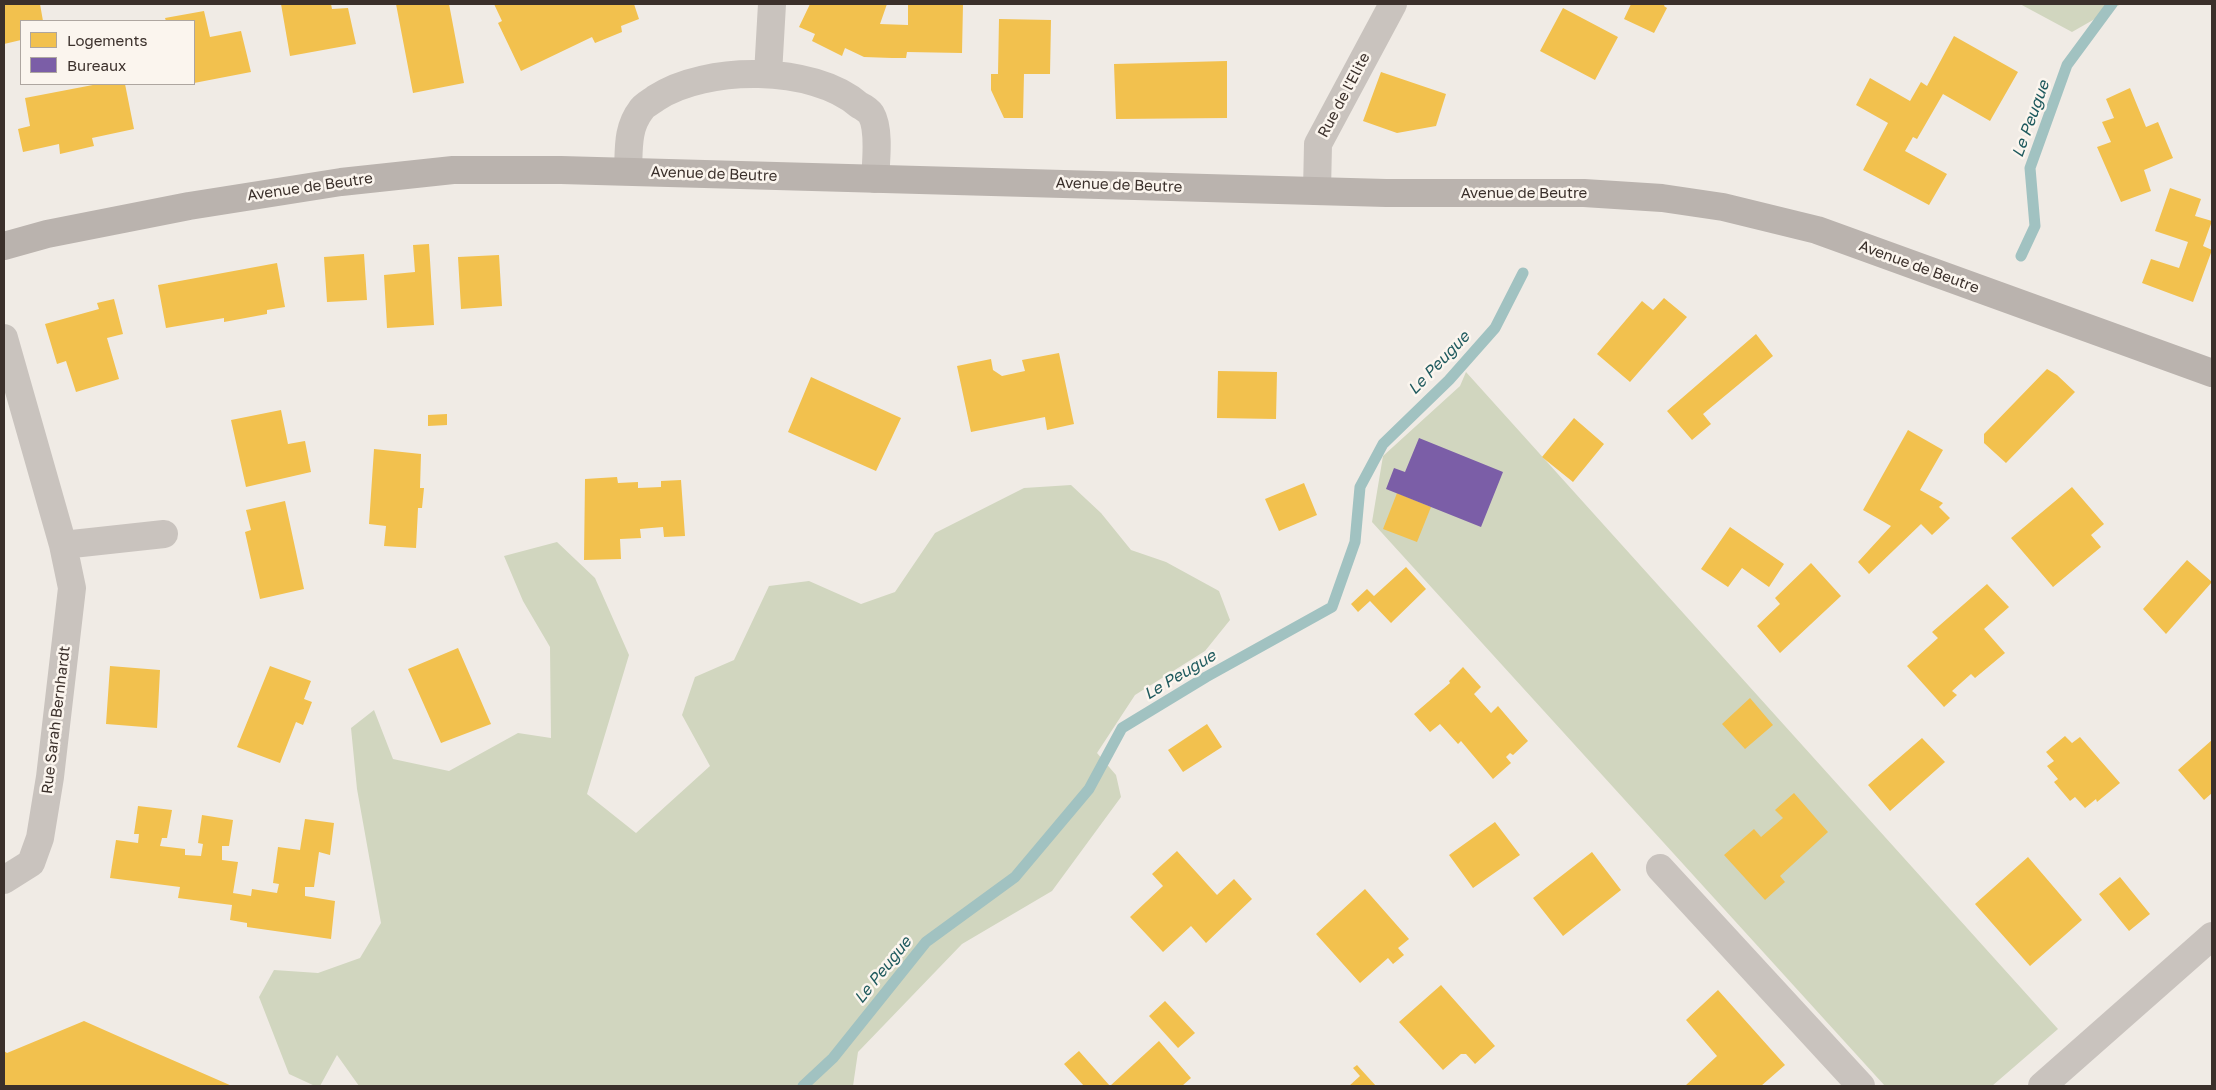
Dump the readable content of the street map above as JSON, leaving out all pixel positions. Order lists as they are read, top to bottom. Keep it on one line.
{"streets":{"street":["Rue de l'Elite","Avenue de Beutre","Rue Sarah Bernhardt"]},"crossings":[["Rue de l'Elite","Avenue de Beutre"]],"water":["Le Peugue"],"legend":["Logements","Bureaux"]}
